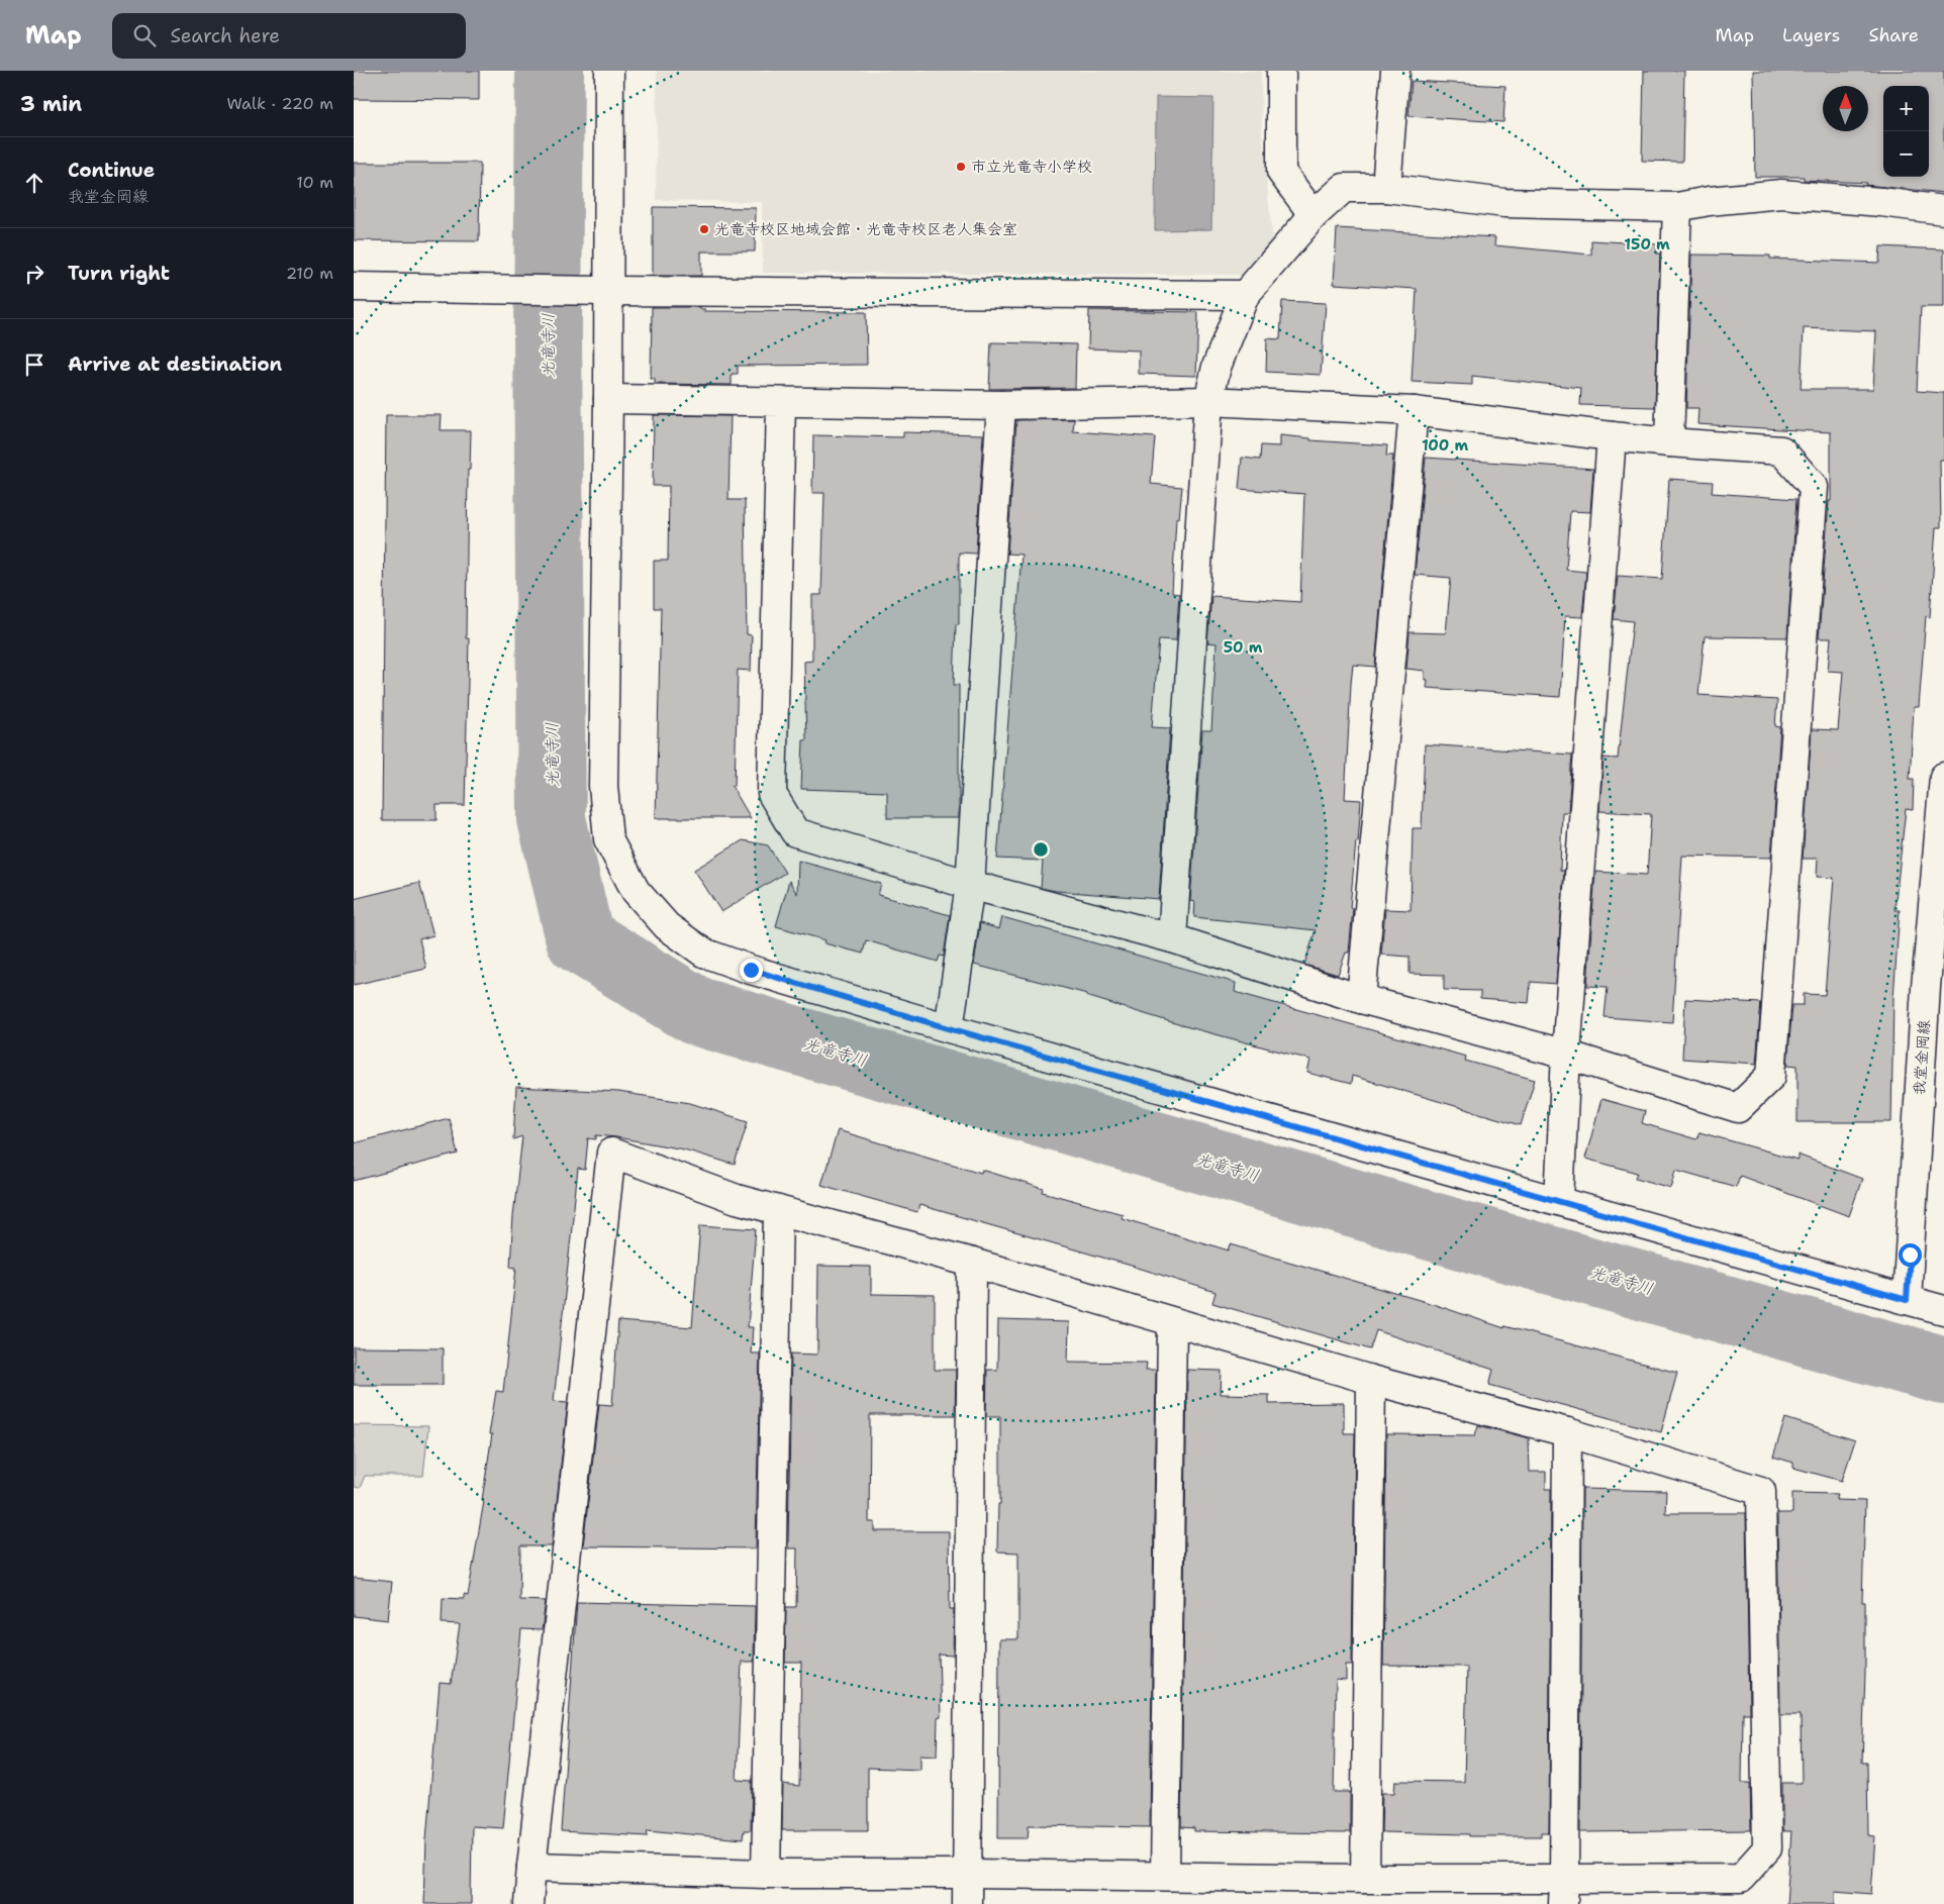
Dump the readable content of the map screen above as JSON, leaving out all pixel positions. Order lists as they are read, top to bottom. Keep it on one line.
{"streets":{"street":["我堂金岡線"]},"water":["光竜寺川"],"places":["市立光竜寺小学校","光竜寺校区地域会館・光竜寺校区老人集会室"],"north":"top","page":{"header":"Map","search":"Search here","nav":["Map","Layers","Share"],"heading":["3 min","Walk · 220 m"],"map_buttons":["+","−"],"list":[["Continue","我堂金岡線","10 m"],["Turn right","210 m"],"Arrive at destination"]},"rings":["150 m","100 m","50 m"]}
